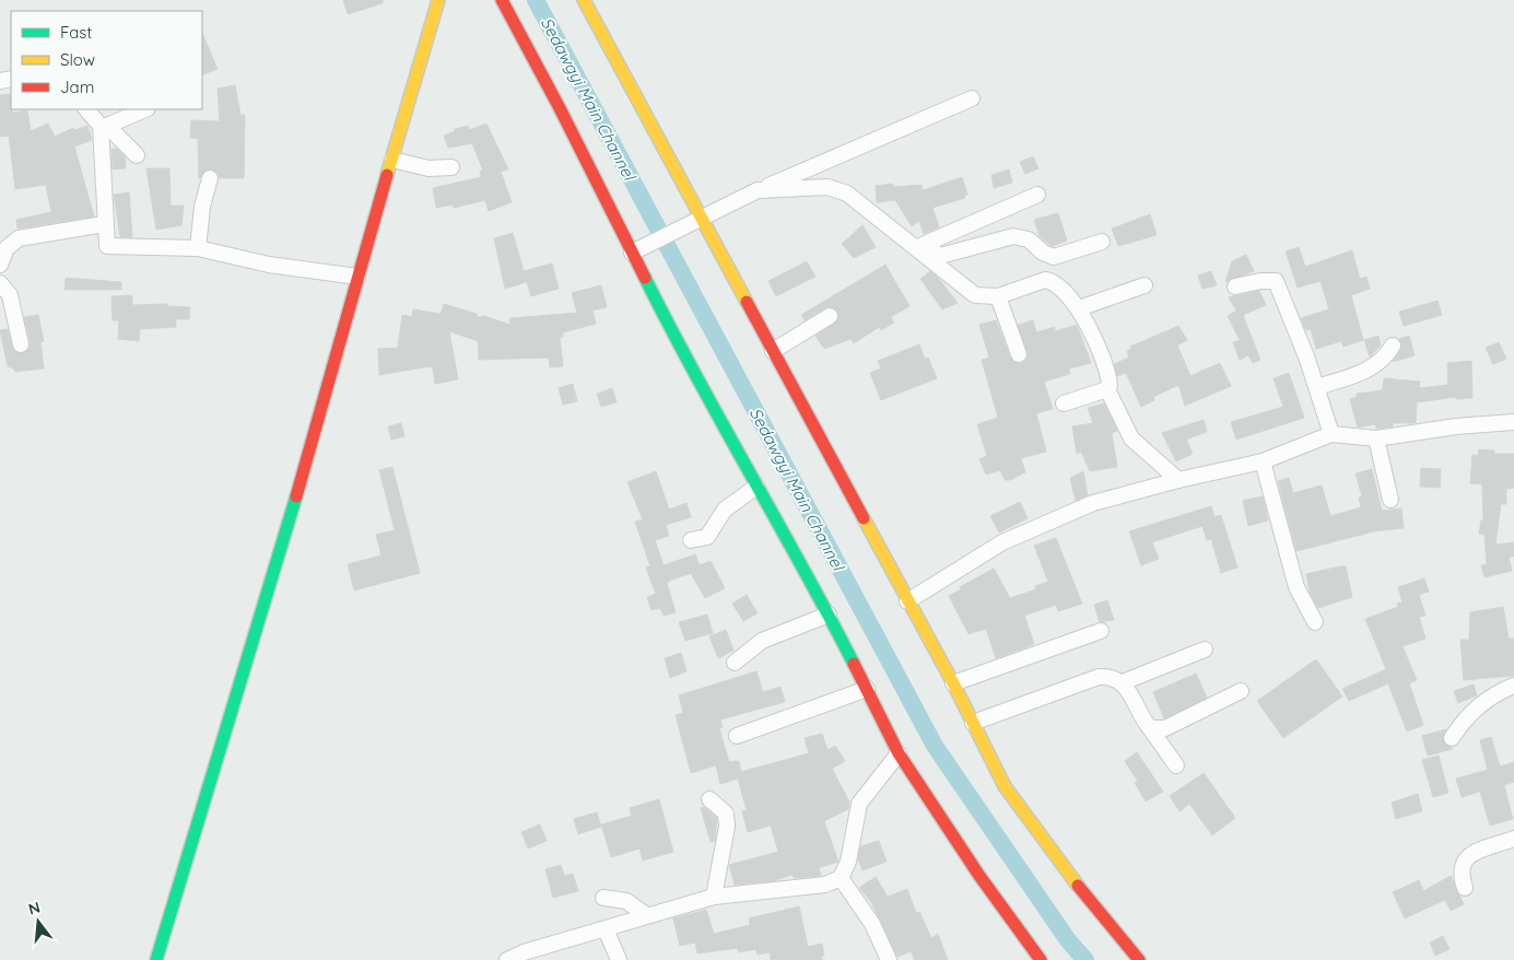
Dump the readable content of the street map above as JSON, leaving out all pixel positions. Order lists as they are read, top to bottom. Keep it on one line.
{"water":["Sedawgyi Main Channel"],"legend":["Fast","Slow","Jam"],"north":"top"}
